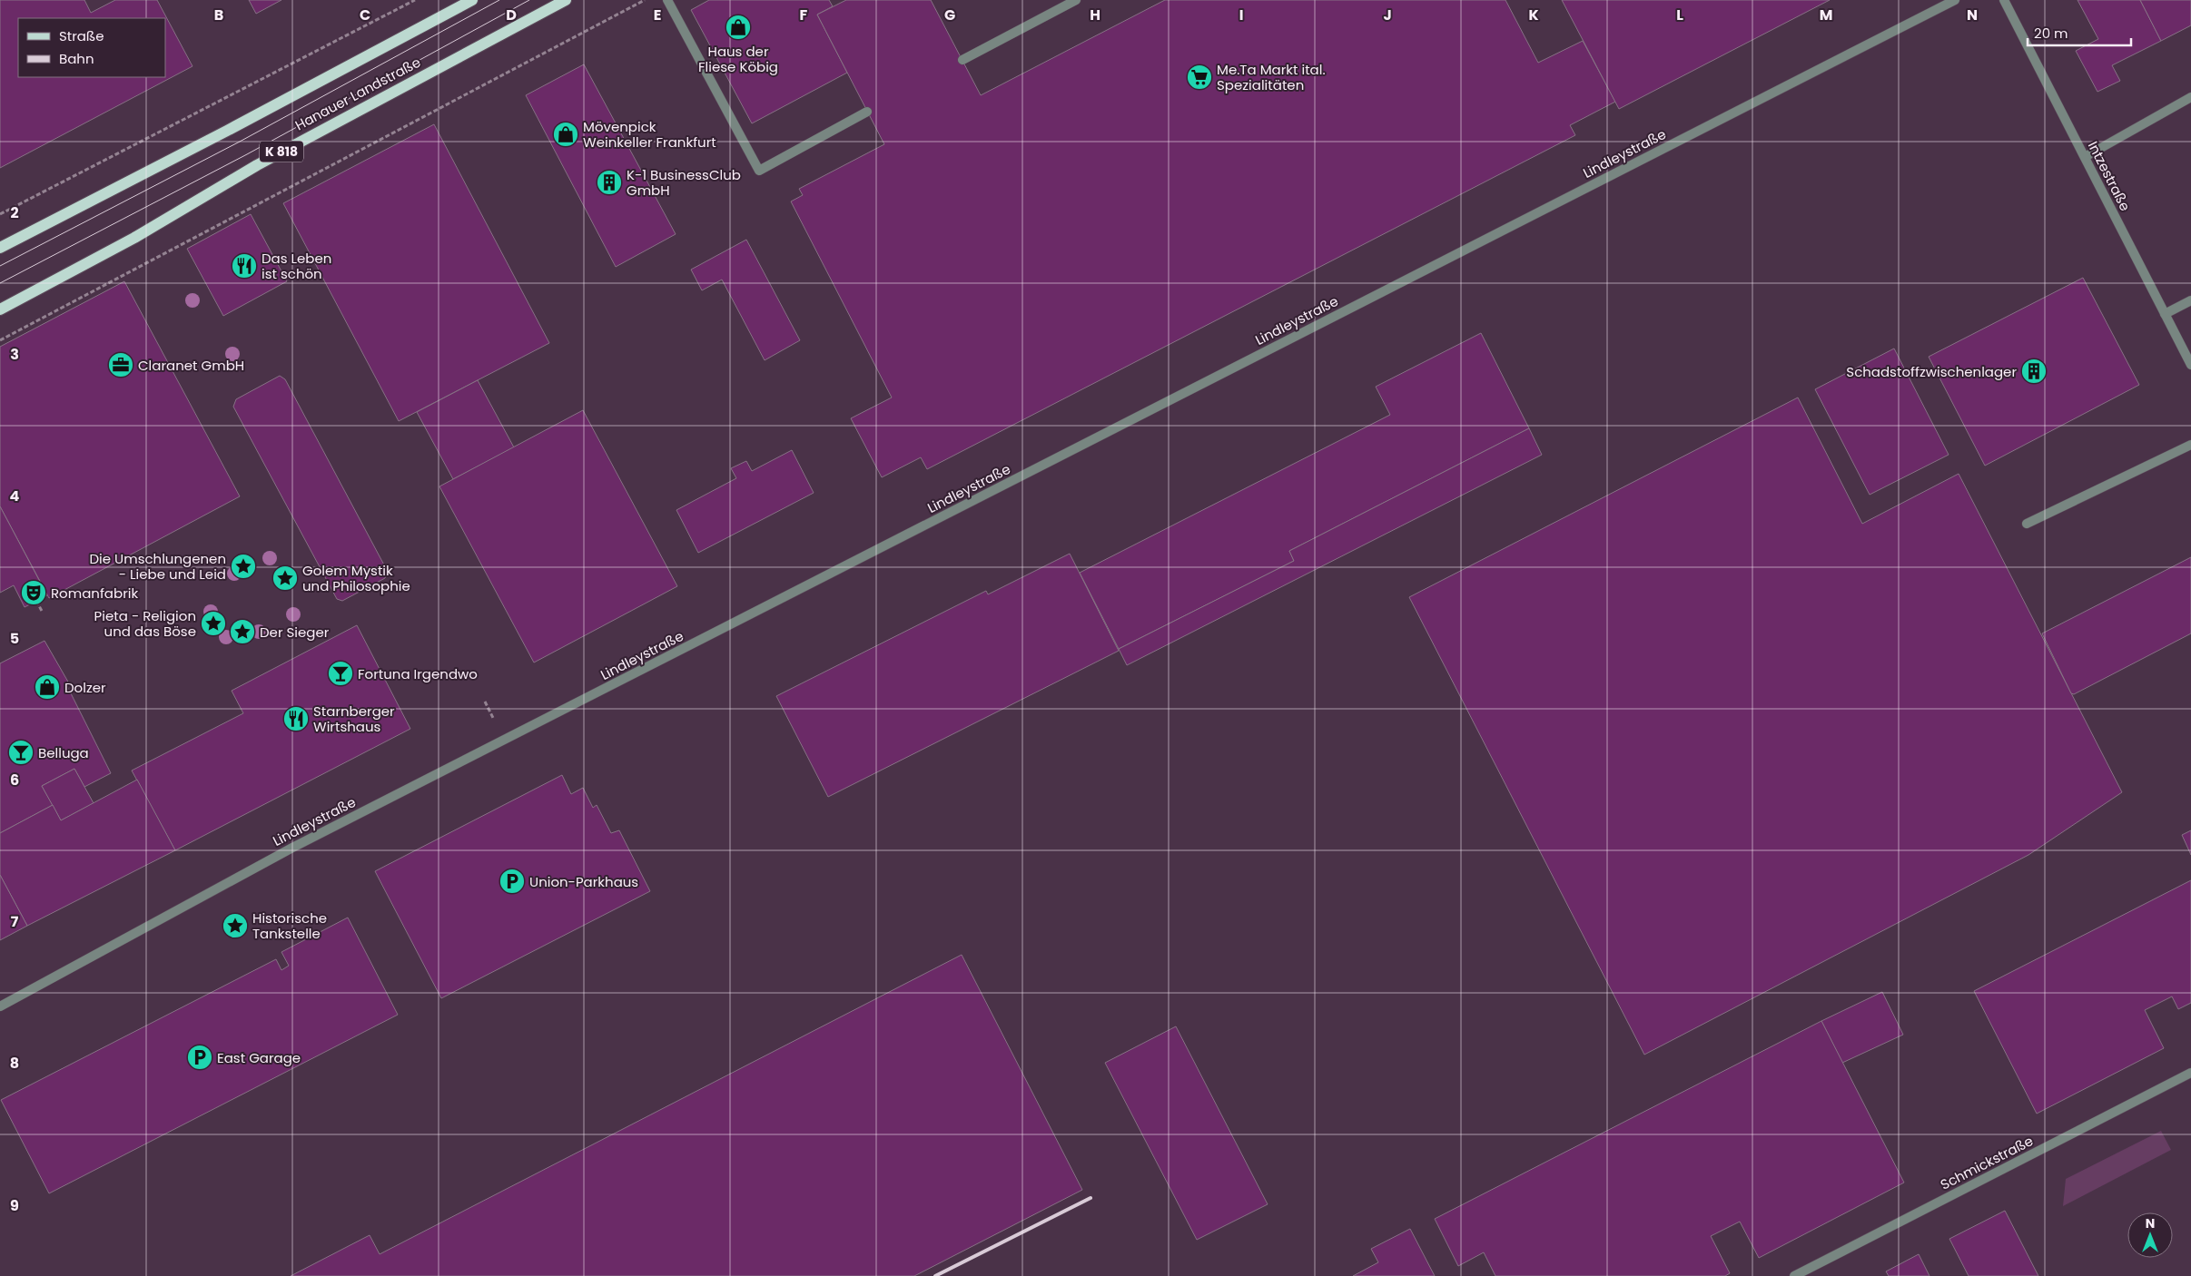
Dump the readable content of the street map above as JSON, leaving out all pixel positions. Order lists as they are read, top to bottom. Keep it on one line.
{"streets":{"main road":["Hanauer Landstraße","K 818"],"street":["Lindleystraße","Intzestraße","Schmickstraße"]},"places":{"shop":["Haus der Fliese Köbig","Mövenpick Weinkeller Frankfurt","Dolzer"],"supermarket":["Me.Ta Markt ital. Spezialitäten"],"building":["K-1 BusinessClub GmbH","Schadstoffzwischenlager"],"restaurant":["Das Leben ist schön","Starnberger Wirtshaus"],"office":["Claranet GmbH"],"place":["Die Umschlungenen - Liebe und Leid","Golem Mystik und Philosophie","Pieta - Religion und das Böse","Der Sieger","Historische Tankstelle"],"theatre":["Romanfabrik"],"bar":["Fortuna Irgendwo","Belluga"],"parking":["Union-Parkhaus","East Garage"]},"legend":["Straße","Bahn"],"scale_bar":"20 m","north":"top","grid":{"columns":["B","C","D","E","F","G","H","I","J","K","L","M","N"],"rows":["2","3","4","5","6","7","8","9"]}}
